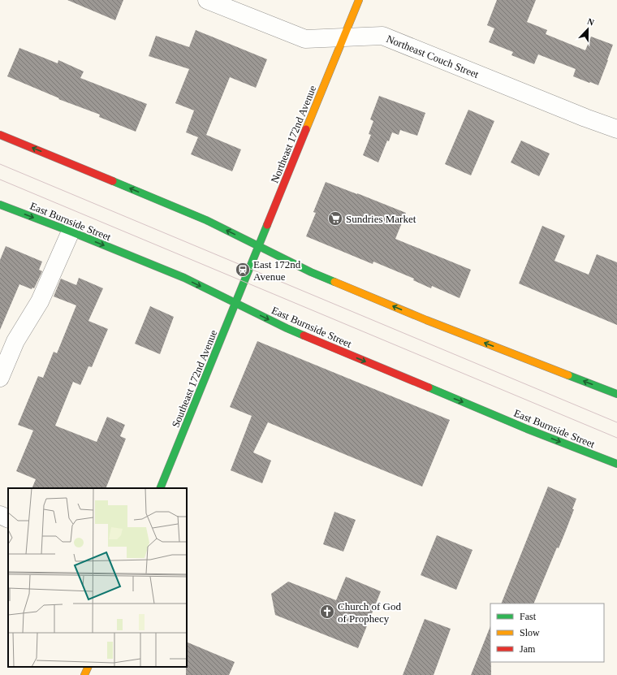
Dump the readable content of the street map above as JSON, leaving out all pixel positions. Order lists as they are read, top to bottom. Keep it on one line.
{"streets":{"street":["Northeast Couch Street","Northeast 172nd Avenue","East Burnside Street","Southeast 172nd Avenue"]},"crossings":[["Northeast Couch Street","Northeast 172nd Avenue"],["Northeast 172nd Avenue","Southeast 172nd Avenue"],["East Burnside Street","Southeast 172nd Avenue"]],"places":{"supermarket":["Sundries Market"],"station":["East 172nd Avenue"],"church":["Church of God of Prophecy"]},"legend":["Fast","Slow","Jam"],"north":"top"}
